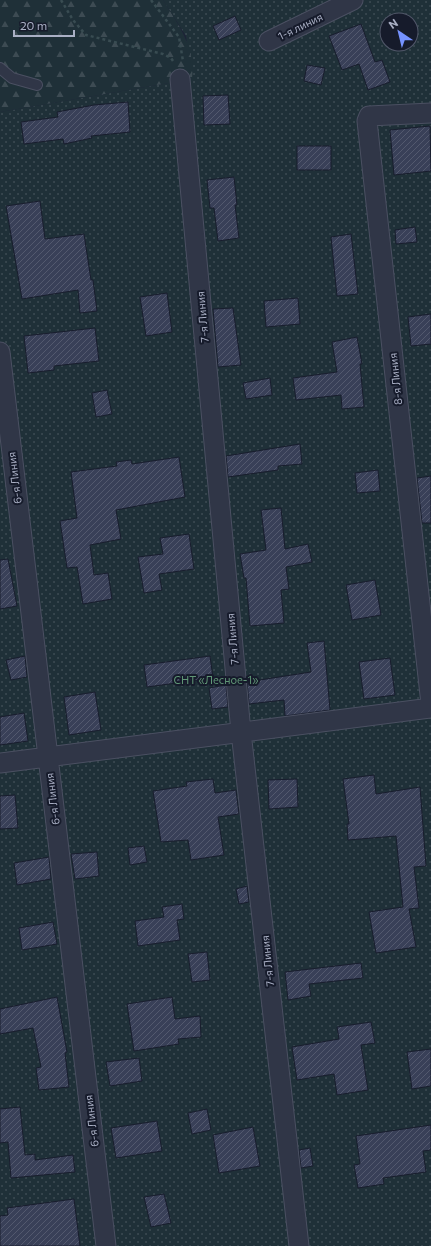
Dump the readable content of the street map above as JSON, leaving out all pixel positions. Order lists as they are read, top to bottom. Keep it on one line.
{"streets":{"street":["1-я линия","7-я Линия","8-я Линия","6-я Линия"]},"parks":["СНТ «Лесное-1»"],"scale_bar":"20 m","north":"top left"}
